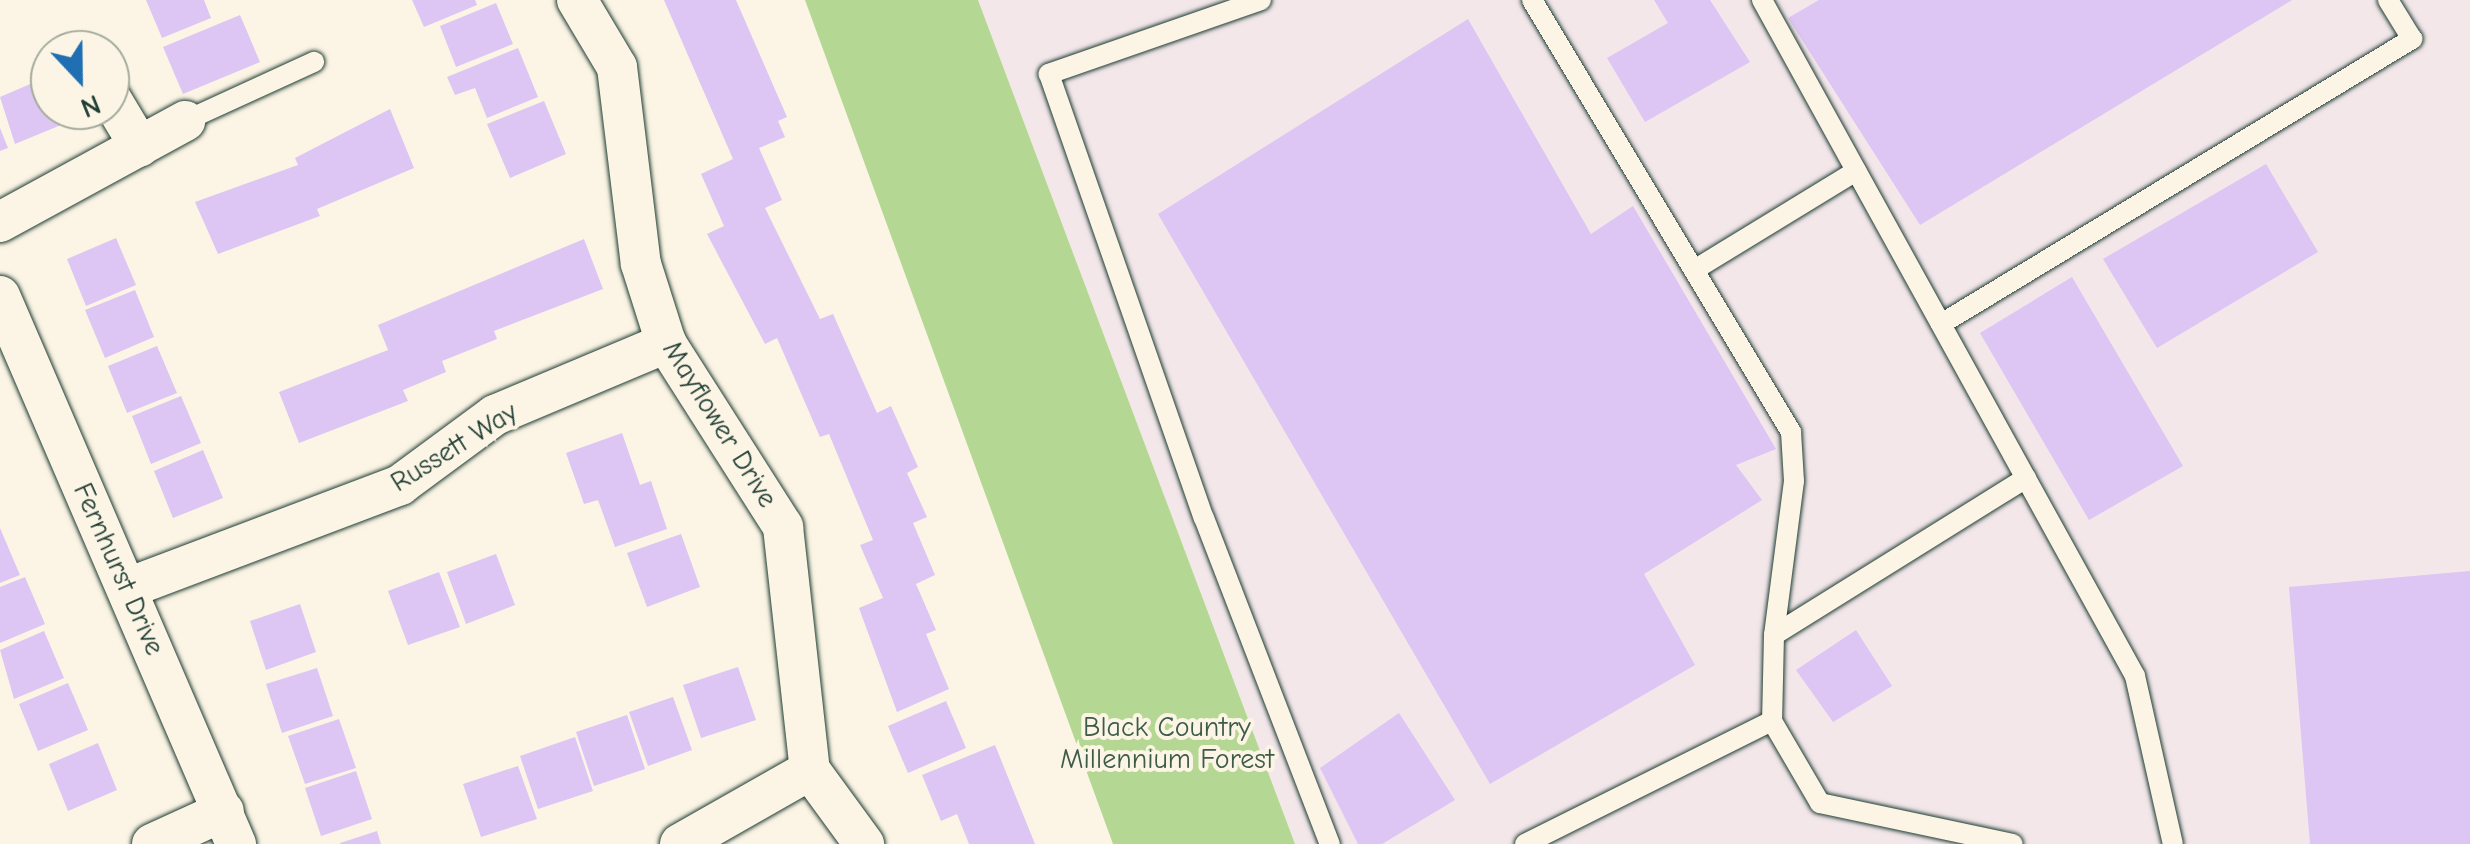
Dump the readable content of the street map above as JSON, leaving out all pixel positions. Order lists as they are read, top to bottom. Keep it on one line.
{"streets":{"street":["Mayflower Drive","Russett Way","Fernhurst Drive"]},"crossings":[["Mayflower Drive","Russett Way"],["Russett Way","Fernhurst Drive"]],"parks":["Black Country Millennium Forest"],"north":"bottom"}
